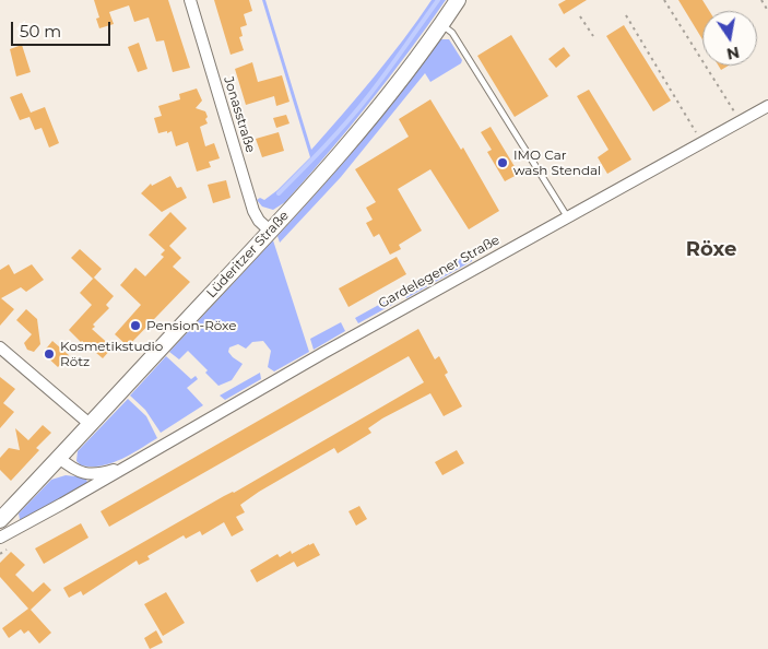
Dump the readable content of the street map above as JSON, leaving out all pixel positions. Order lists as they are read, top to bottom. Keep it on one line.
{"streets":{"main road":["Lüderitzer Straße"],"street":["Jonasstraße","Gardelegener Straße"]},"crossings":[["Jonasstraße","Lüderitzer Straße"],["Lüderitzer Straße","Gardelegener Straße"]],"districts":["Röxe"],"places":["IMO Car wash Stendal","Pension-Röxe","Kosmetikstudio Rötz"],"scale_bar":"50 m","north":"bottom"}
